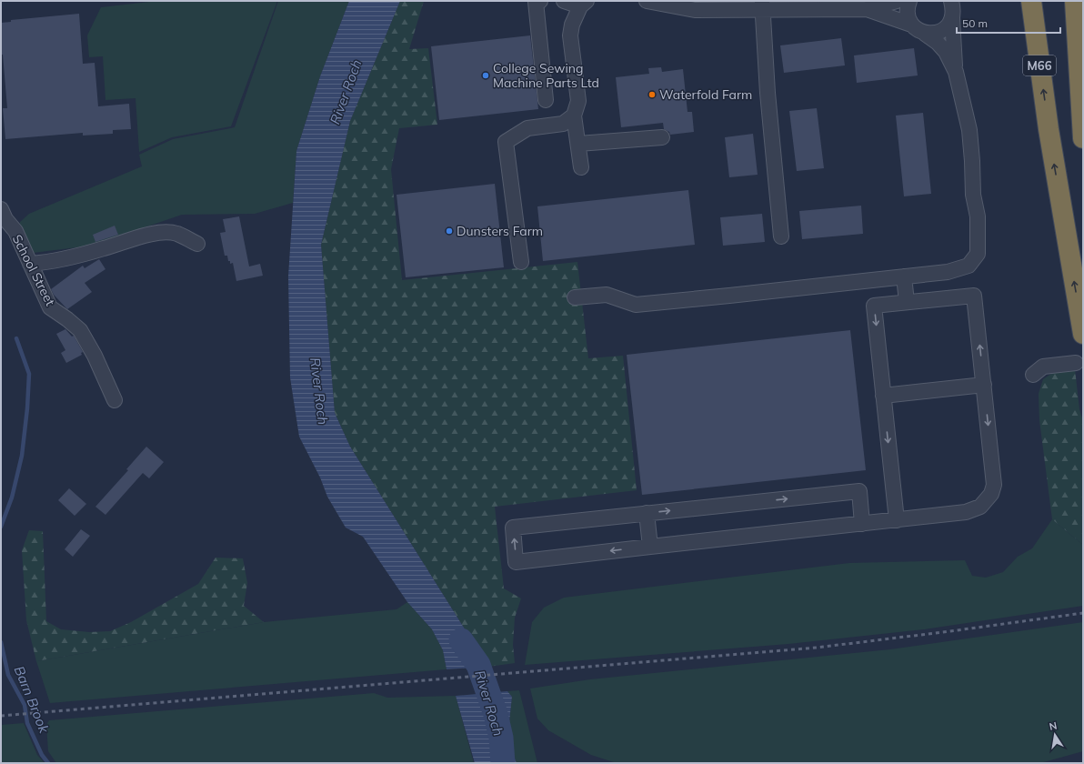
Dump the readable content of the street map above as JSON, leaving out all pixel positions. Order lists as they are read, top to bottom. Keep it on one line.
{"streets":{"highway":["M66"],"street":["School Street"]},"water":["River Roch","Barn Brook"],"places":["College Sewing Machine Parts Ltd","Waterfold Farm","Dunsters Farm"],"scale_bar":"50 m","north":"top"}
